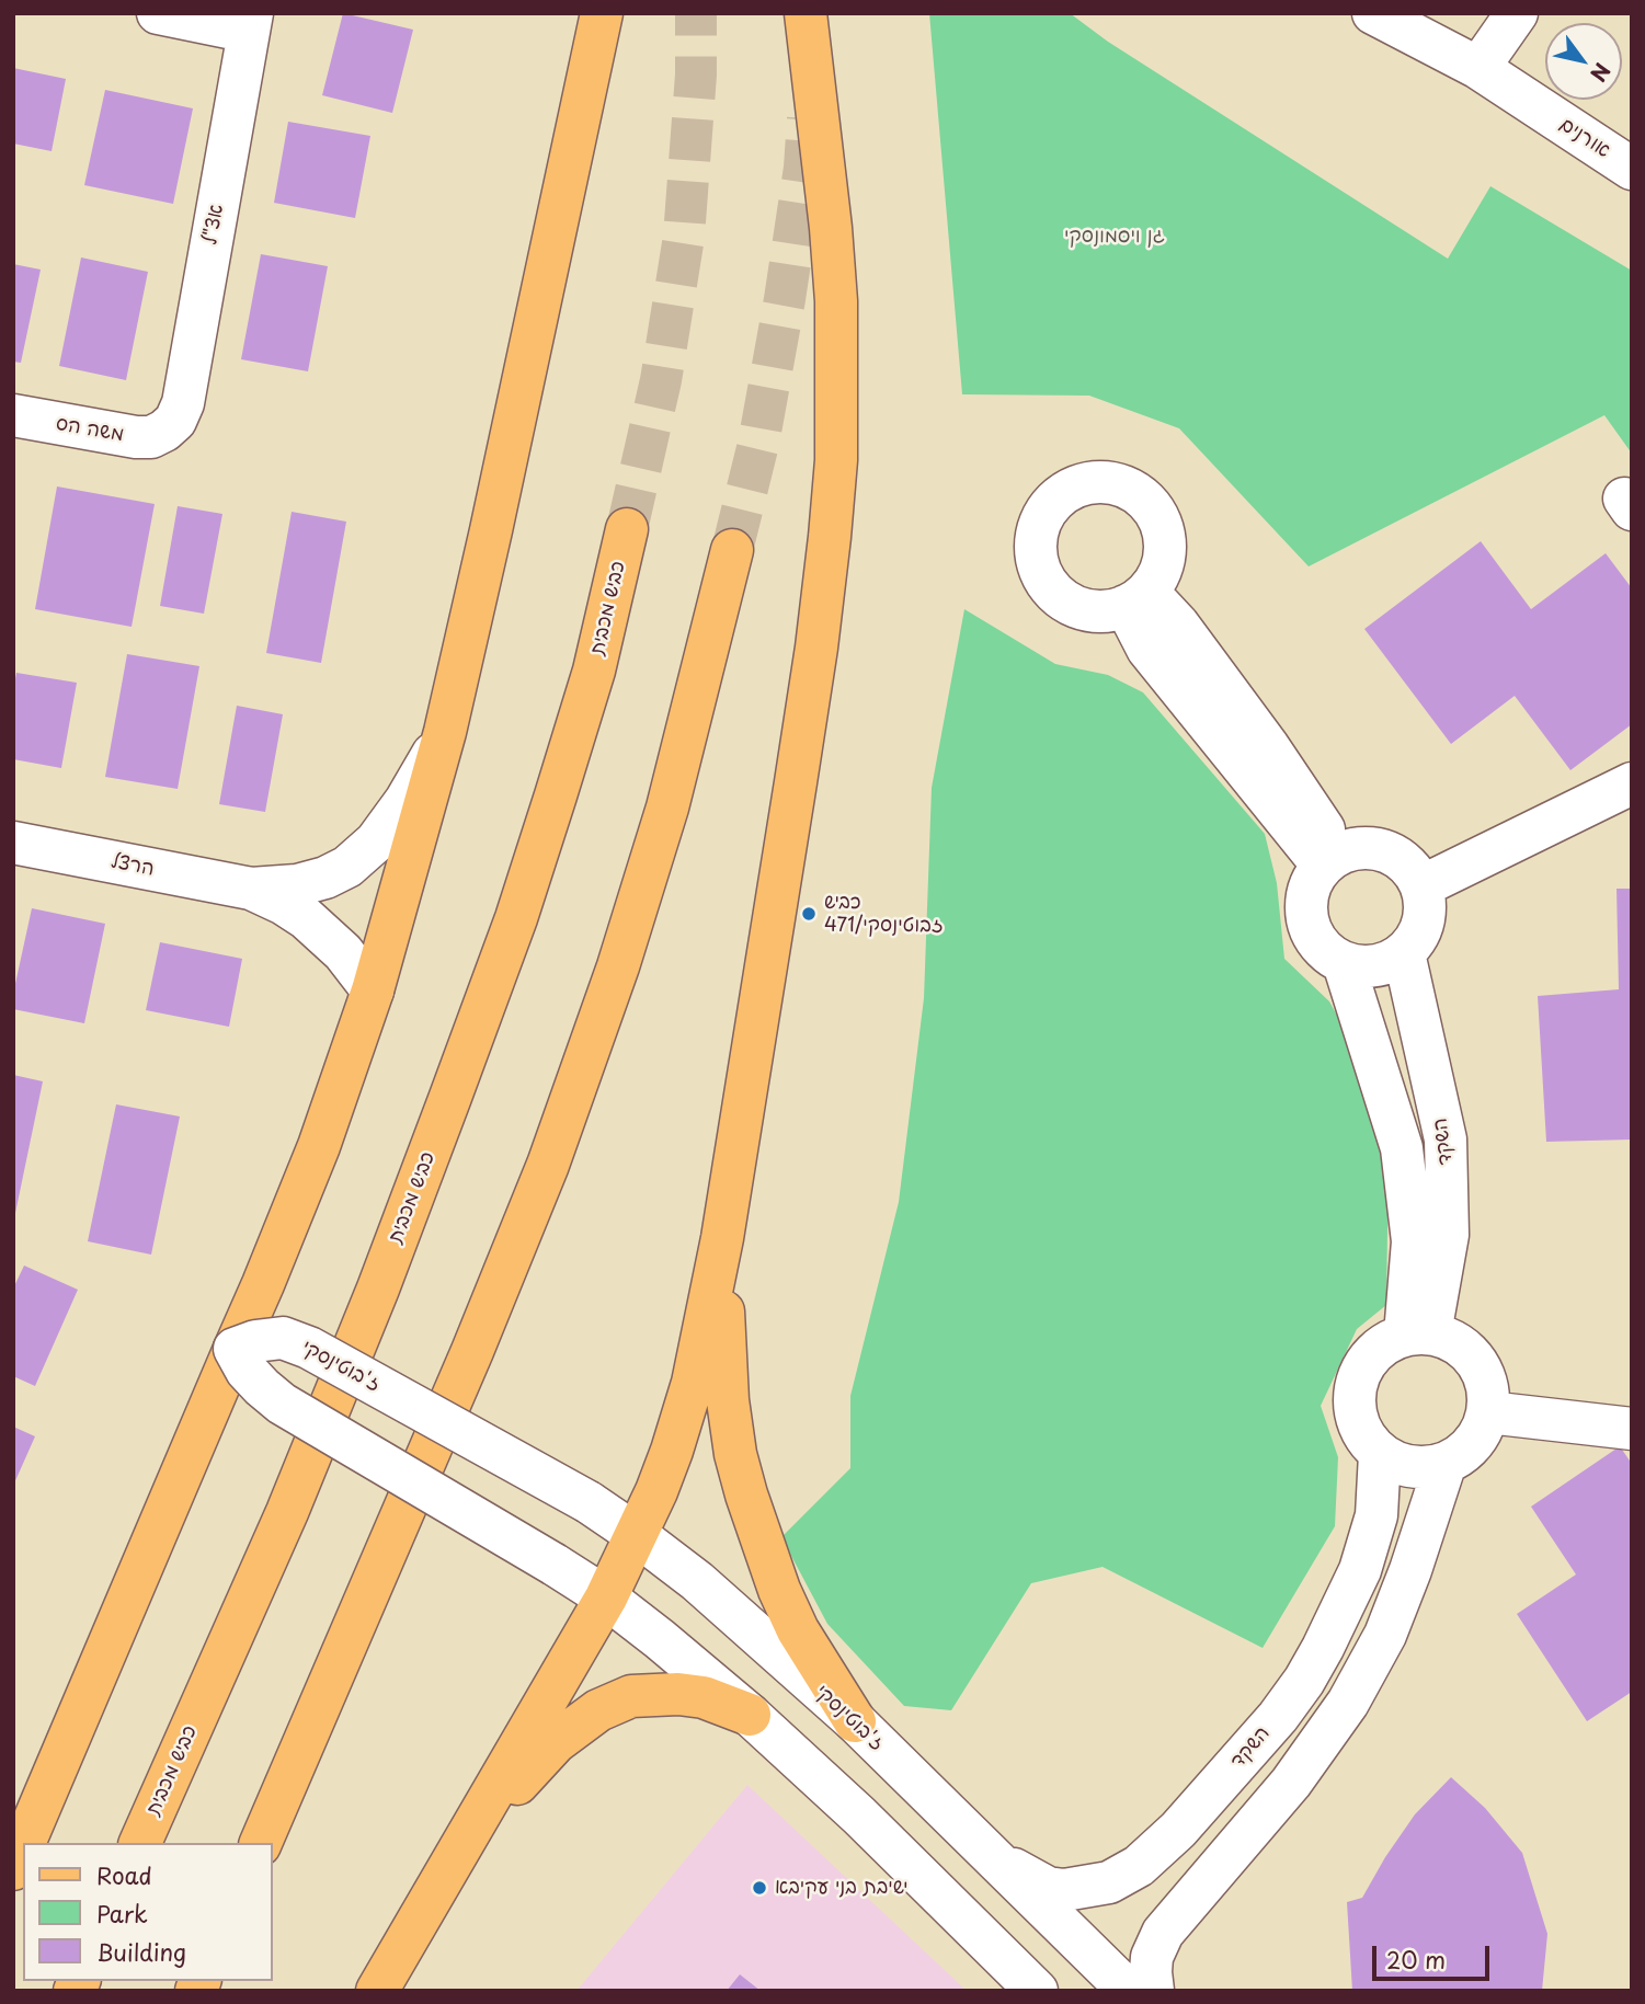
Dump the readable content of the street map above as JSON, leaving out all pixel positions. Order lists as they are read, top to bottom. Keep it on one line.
{"streets":{"main road":["כביש מכבית"],"street":["אורנים","אצ\"ל","משה הס","הרצל","השקד","ז'בוטינסקי"]},"crossings":[["אצ\"ל","משה הס"],["השקד","ז'בוטינסקי"]],"parks":["גן ויסמונסקי"],"places":["כביש 471/זבוטינסקי","ישיבת בני עקיבא"],"legend":["Road","Park","Building"],"scale_bar":"20 m","north":"bottom right"}
